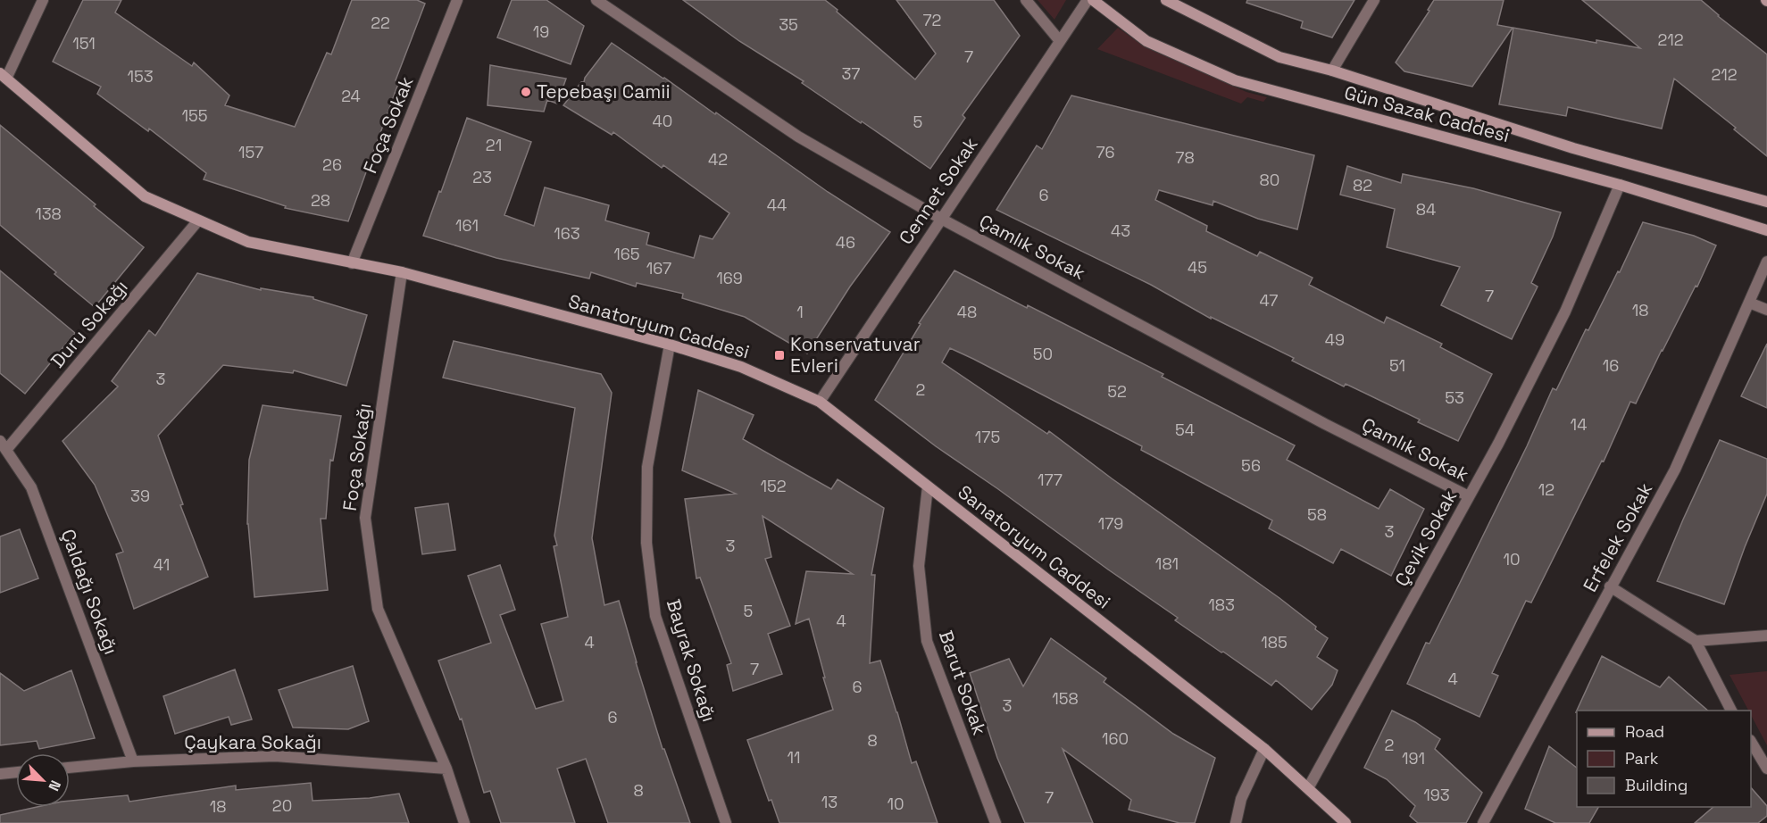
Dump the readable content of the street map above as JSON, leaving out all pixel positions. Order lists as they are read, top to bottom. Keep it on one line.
{"streets":{"main road":["Gün Sazak Caddesi","Sanatoryum Caddesi"],"street":["Foça Sokak","Cennet Sokak","Çamlık Sokak","Duru Sokağı","Foça Sokağı","Erfelek Sokak","Çevik Sokak","Çaldağı Sokağı","Bayrak Sokağı","Barut Sokak","Çaykara Sokağı"]},"crossings":[["Gün Sazak Caddesi","Çevik Sokak"],["Foça Sokak","Sanatoryum Caddesi"],["Cennet Sokak","Çamlık Sokak"],["Cennet Sokak","Sanatoryum Caddesi"],["Çamlık Sokak","Çevik Sokak"],["Duru Sokağı","Sanatoryum Caddesi"],["Duru Sokağı","Çaldağı Sokağı"],["Sanatoryum Caddesi","Foça Sokağı"],["Sanatoryum Caddesi","Çevik Sokak"],["Sanatoryum Caddesi","Bayrak Sokağı"],["Sanatoryum Caddesi","Barut Sokak"],["Foça Sokağı","Çaykara Sokağı"],["Çaldağı Sokağı","Çaykara Sokağı"]],"places":{"other":["Tepebaşı Camii"],"transit":["Konservatuvar Evleri"]},"house_numbers":["72","22","35","19","212","151","7","37","212","153","24","155","40","5","21","157","76","78","42","26","23","80","82","6","28","44","84","138","161","43","163","46","165","45","167","169","7","47","18","1","48","49","50","51","16","3","2","52","53","14","54","175","56","177","152","12","39","58","179","3","3","10","181","41","183","5","4","4","185","7","4","6","158","3","6","160","8","2","11","191","8","193","7","13","10","20","18"],"legend":["Road","Park","Building"],"north":"bottom right"}
